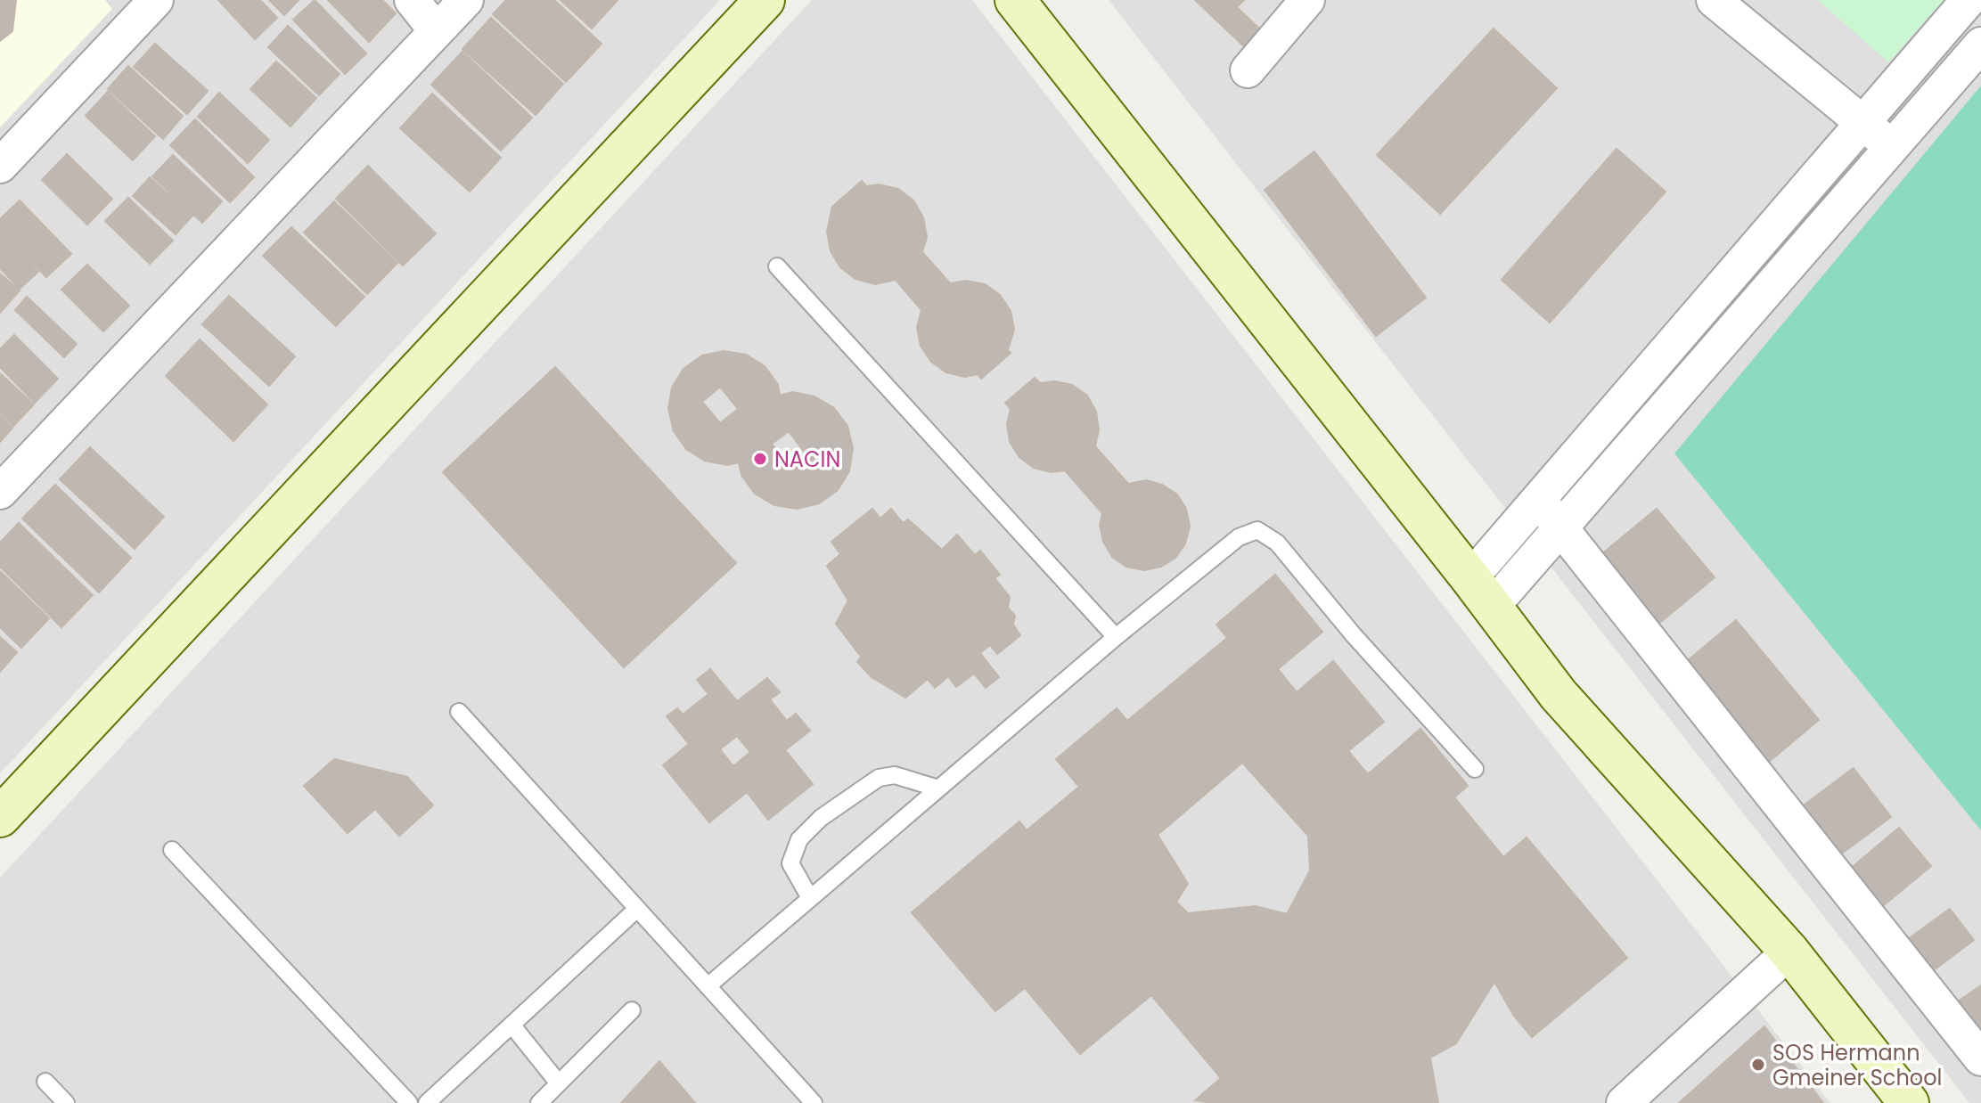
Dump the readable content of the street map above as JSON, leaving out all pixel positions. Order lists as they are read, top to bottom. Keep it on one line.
{"places":["NACIN","SOS Hermann Gmeiner School"]}
